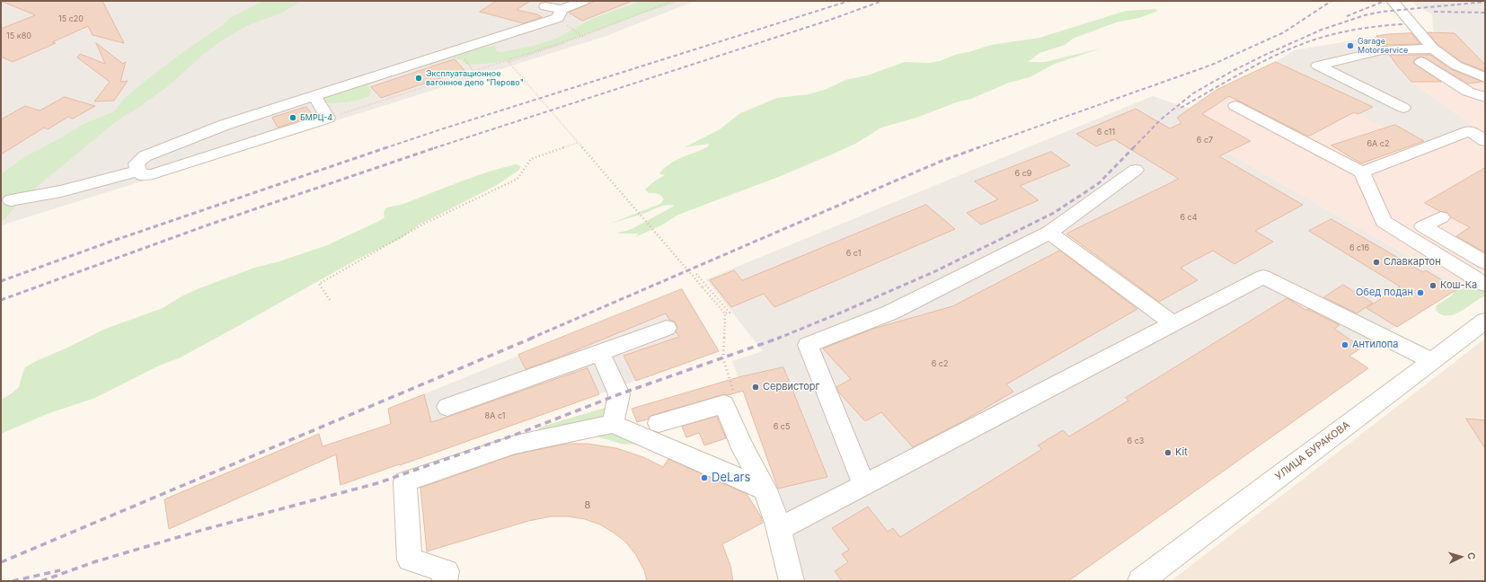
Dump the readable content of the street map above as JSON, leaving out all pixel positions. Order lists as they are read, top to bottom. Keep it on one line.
{"streets":{"street":["УЛИЦА БУРАКОВА"]},"places":["Garage Motorservice","Эксплуатационное вагонное депо \"Перово\"","БМРЦ-4","Славкартон","Кош-Ка","Обед подан","Антилопа","Сервисторг","Kit","DeLars"],"house_numbers":["15 с20","15 к80","6 с11","6 с7","6А с2","6 с9","6 с4","6 с16","6 с1","6 с2","8А с1","6 с5","6 с3","8"],"north":"right"}
